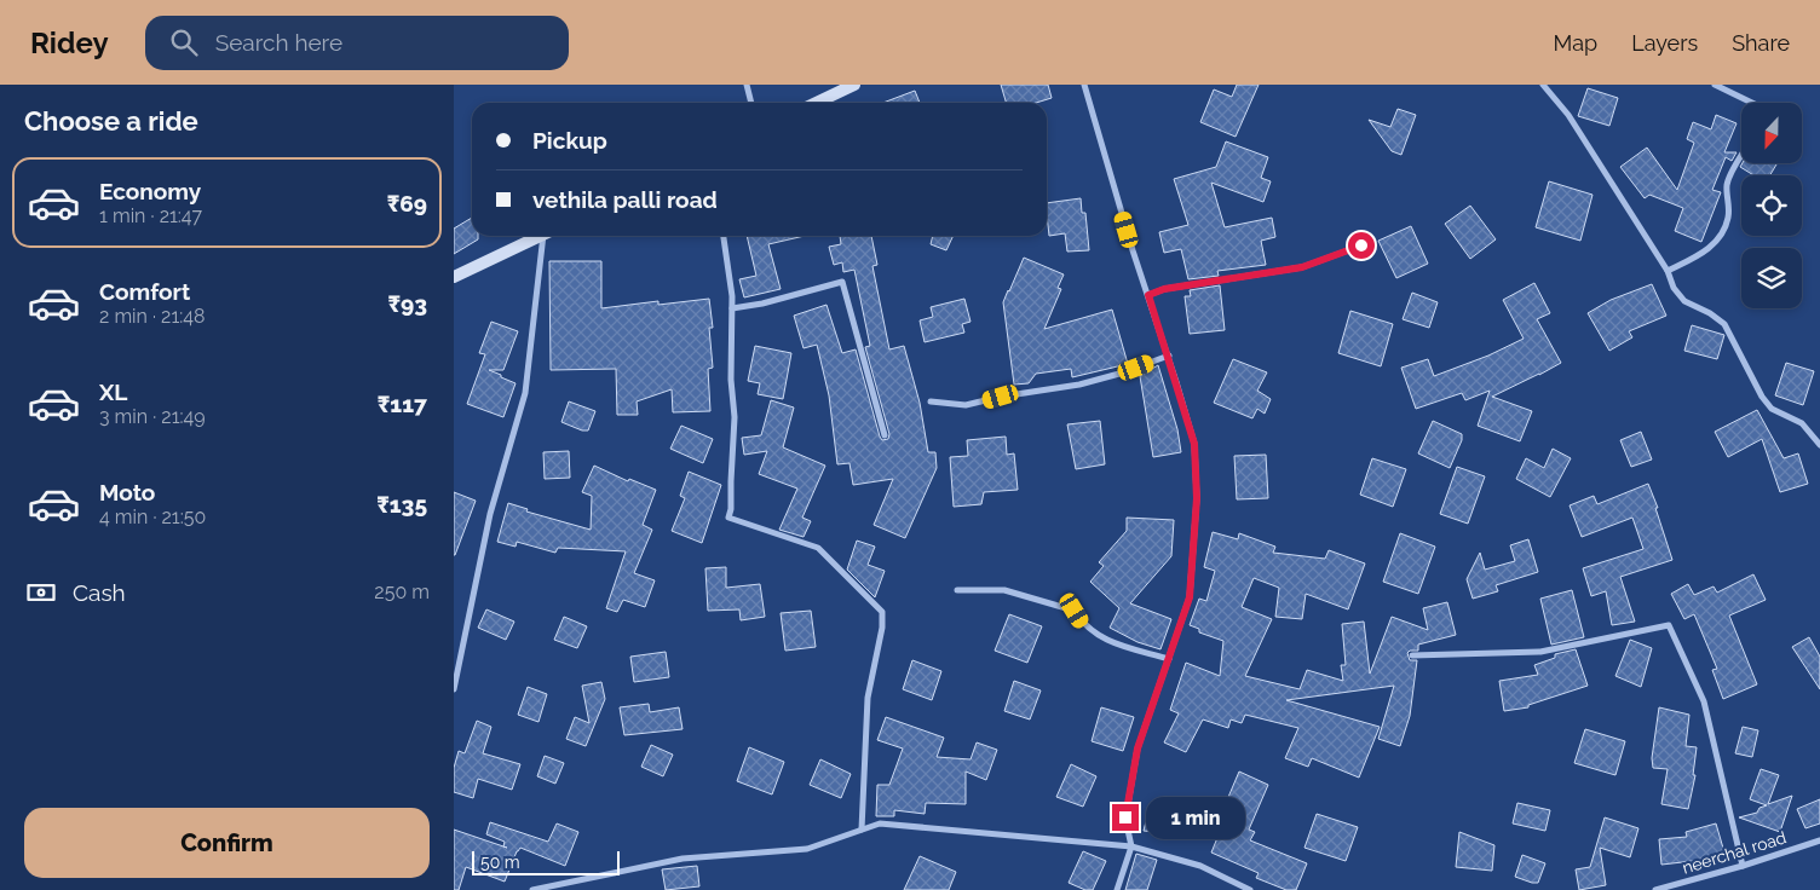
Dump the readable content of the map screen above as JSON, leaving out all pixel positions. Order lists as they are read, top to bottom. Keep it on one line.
{"streets":{"street":["neerchal road"]},"scale_bar":"50 m","north":"bottom","page":{"header":"Ridey","search":"Search here","nav":["Map","Layers","Share"],"heading":"Choose a ride","banner":["Pickup","vethila palli road"],"list":[{"name":"Economy","note":"1 min · 21:47","value":"₹69"},{"name":"Comfort","note":"2 min · 21:48","value":"₹93"},{"name":"XL","note":"3 min · 21:49","value":"₹117"},{"name":"Moto","note":"4 min · 21:50","value":"₹135"}],"pay":["Cash","250 m"],"buttons":"Confirm","bubble":"1 min","scale":"50 m"}}
